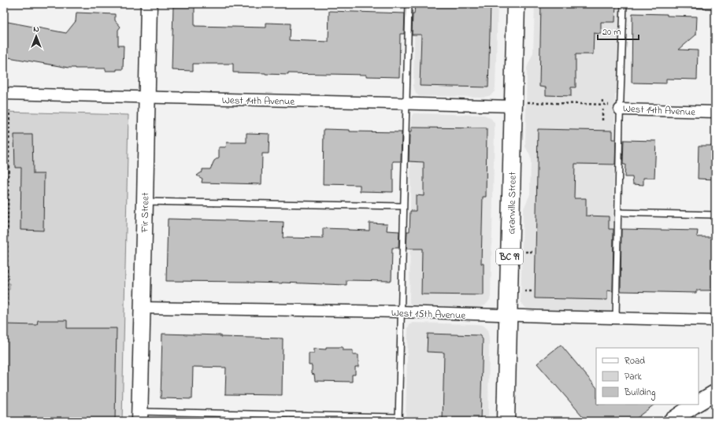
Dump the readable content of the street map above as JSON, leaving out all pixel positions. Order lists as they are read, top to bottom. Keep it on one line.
{"streets":{"highway":["Granville Street","BC 99"],"street":["West 14th Avenue","Fir Street","West 15th Avenue"]},"crossings":[["West 14th Avenue","Granville Street"],["West 14th Avenue","Fir Street"],["Granville Street","West 15th Avenue"],["Fir Street","West 15th Avenue"]],"legend":["Road","Park","Building"],"scale_bar":"20 m","north":"top"}
